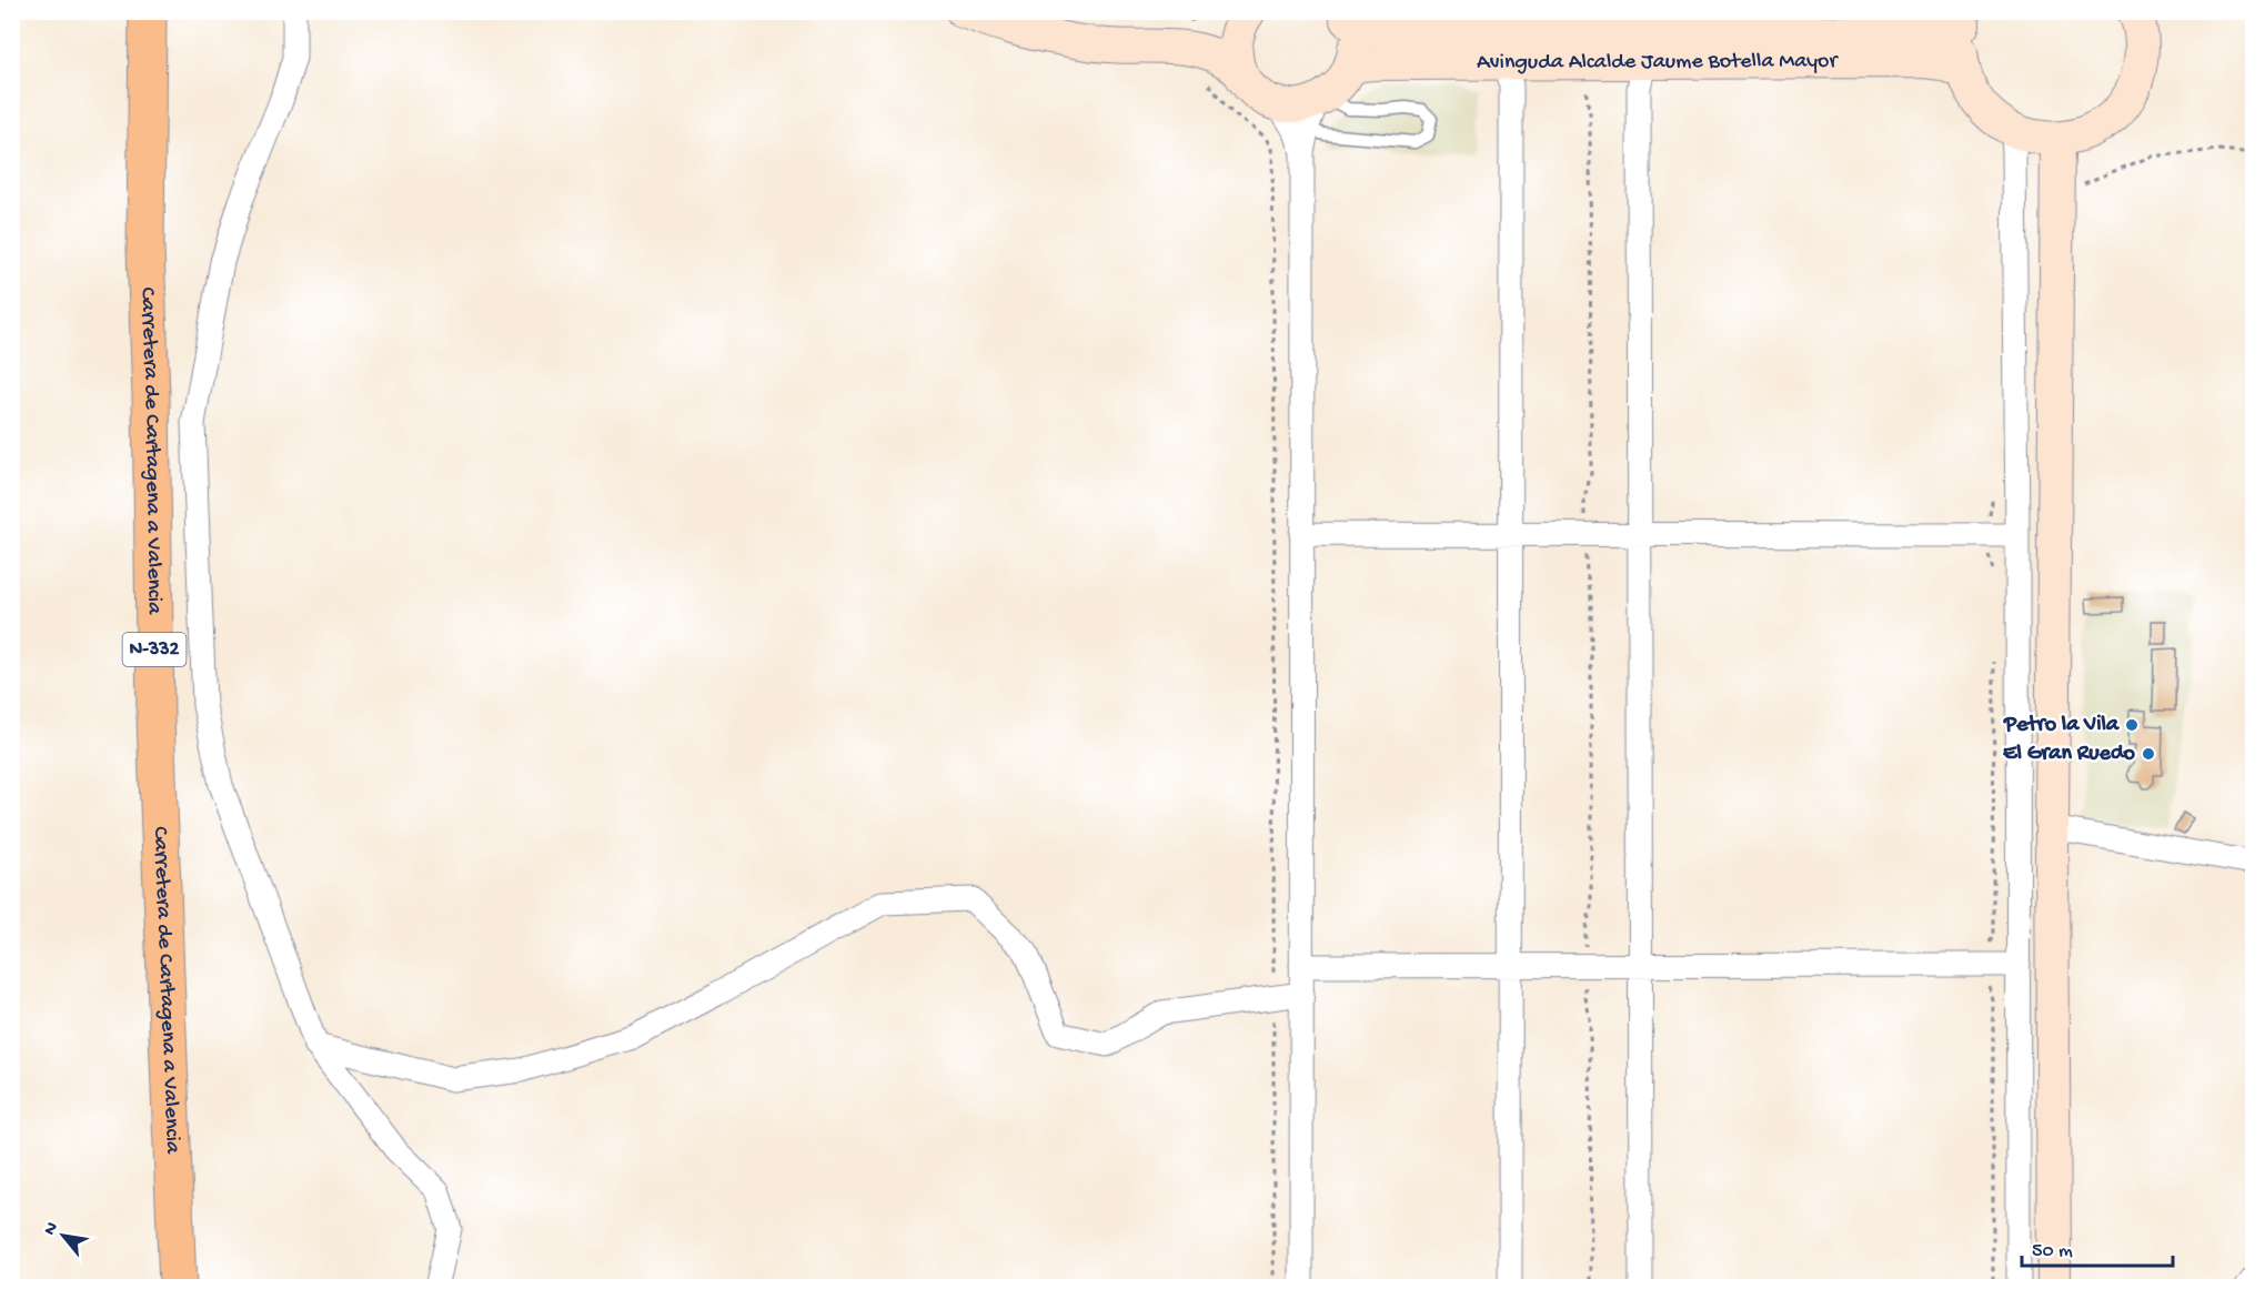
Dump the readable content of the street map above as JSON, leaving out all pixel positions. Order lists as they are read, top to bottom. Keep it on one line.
{"streets":{"highway":["Carretera de Cartagena a Valencia","N-332"],"street":["Avinguda Alcalde Jaume Botella Mayor"]},"places":["Petro la Vila","El Gran Ruedo"],"scale_bar":"50 m","north":"top left"}
